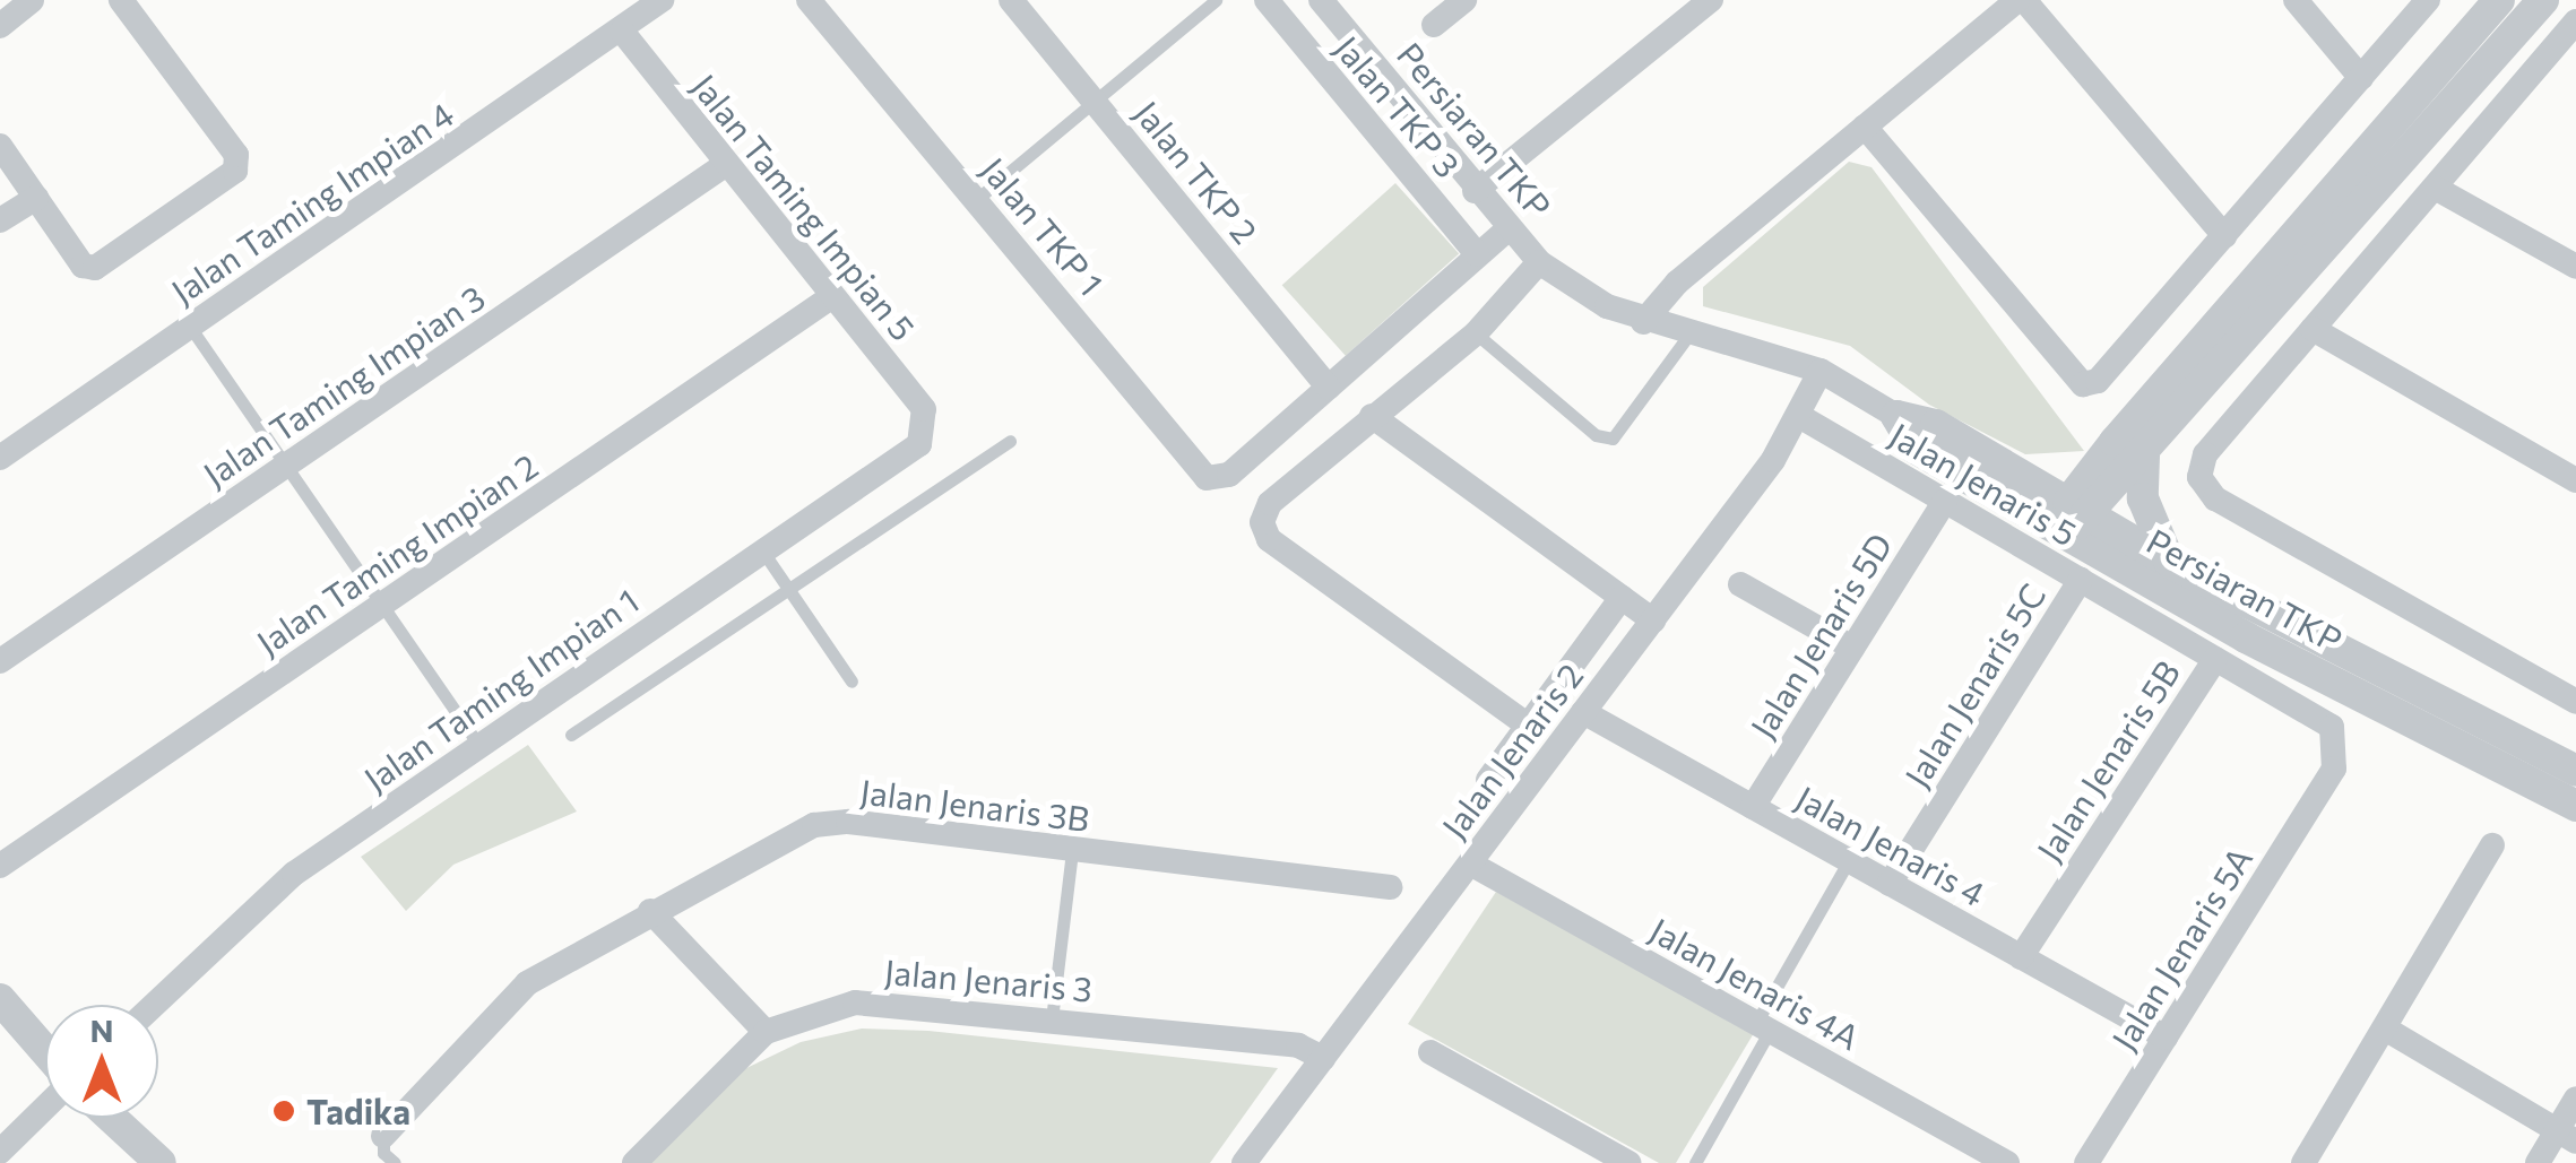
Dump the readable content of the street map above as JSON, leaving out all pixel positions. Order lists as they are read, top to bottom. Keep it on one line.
{"streets":{"street":["Jalan TKP 3","Persiaran TKP","Jalan TKP 2","Jalan Taming Impian 4","Jalan Taming Impian 5","Jalan TKP 1","Jalan Taming Impian 3","Jalan Jenaris 5","Jalan Taming Impian 2","Jalan Jenaris 5D","Jalan Jenaris 5C","Jalan Taming Impian 1","Jalan Jenaris 2","Jalan Jenaris 5B","Jalan Jenaris 3B","Jalan Jenaris 4","Jalan Jenaris 5A","Jalan Jenaris 3","Jalan Jenaris 4A"]},"crossings":[["Persiaran TKP","Jalan Jenaris 2"],["Jalan TKP 2","Jalan TKP 1"],["Jalan Taming Impian 4","Jalan Taming Impian 5"],["Jalan Taming Impian 5","Jalan Taming Impian 3"],["Jalan Taming Impian 5","Jalan Taming Impian 2"],["Jalan Taming Impian 5","Jalan Taming Impian 1"],["Jalan Jenaris 5","Jalan Jenaris 5D"],["Jalan Jenaris 5","Jalan Jenaris 5C"],["Jalan Jenaris 5","Jalan Jenaris 2"],["Jalan Jenaris 5","Jalan Jenaris 5B"],["Jalan Jenaris 5","Jalan Jenaris 5A"],["Jalan Jenaris 5D","Jalan Jenaris 4"],["Jalan Jenaris 5C","Jalan Jenaris 4"],["Jalan Jenaris 2","Jalan Jenaris 4"],["Jalan Jenaris 2","Jalan Jenaris 3"],["Jalan Jenaris 2","Jalan Jenaris 4A"],["Jalan Jenaris 5B","Jalan Jenaris 4"],["Jalan Jenaris 4","Jalan Jenaris 5A"]],"places":["Tadika"],"north":"top"}
